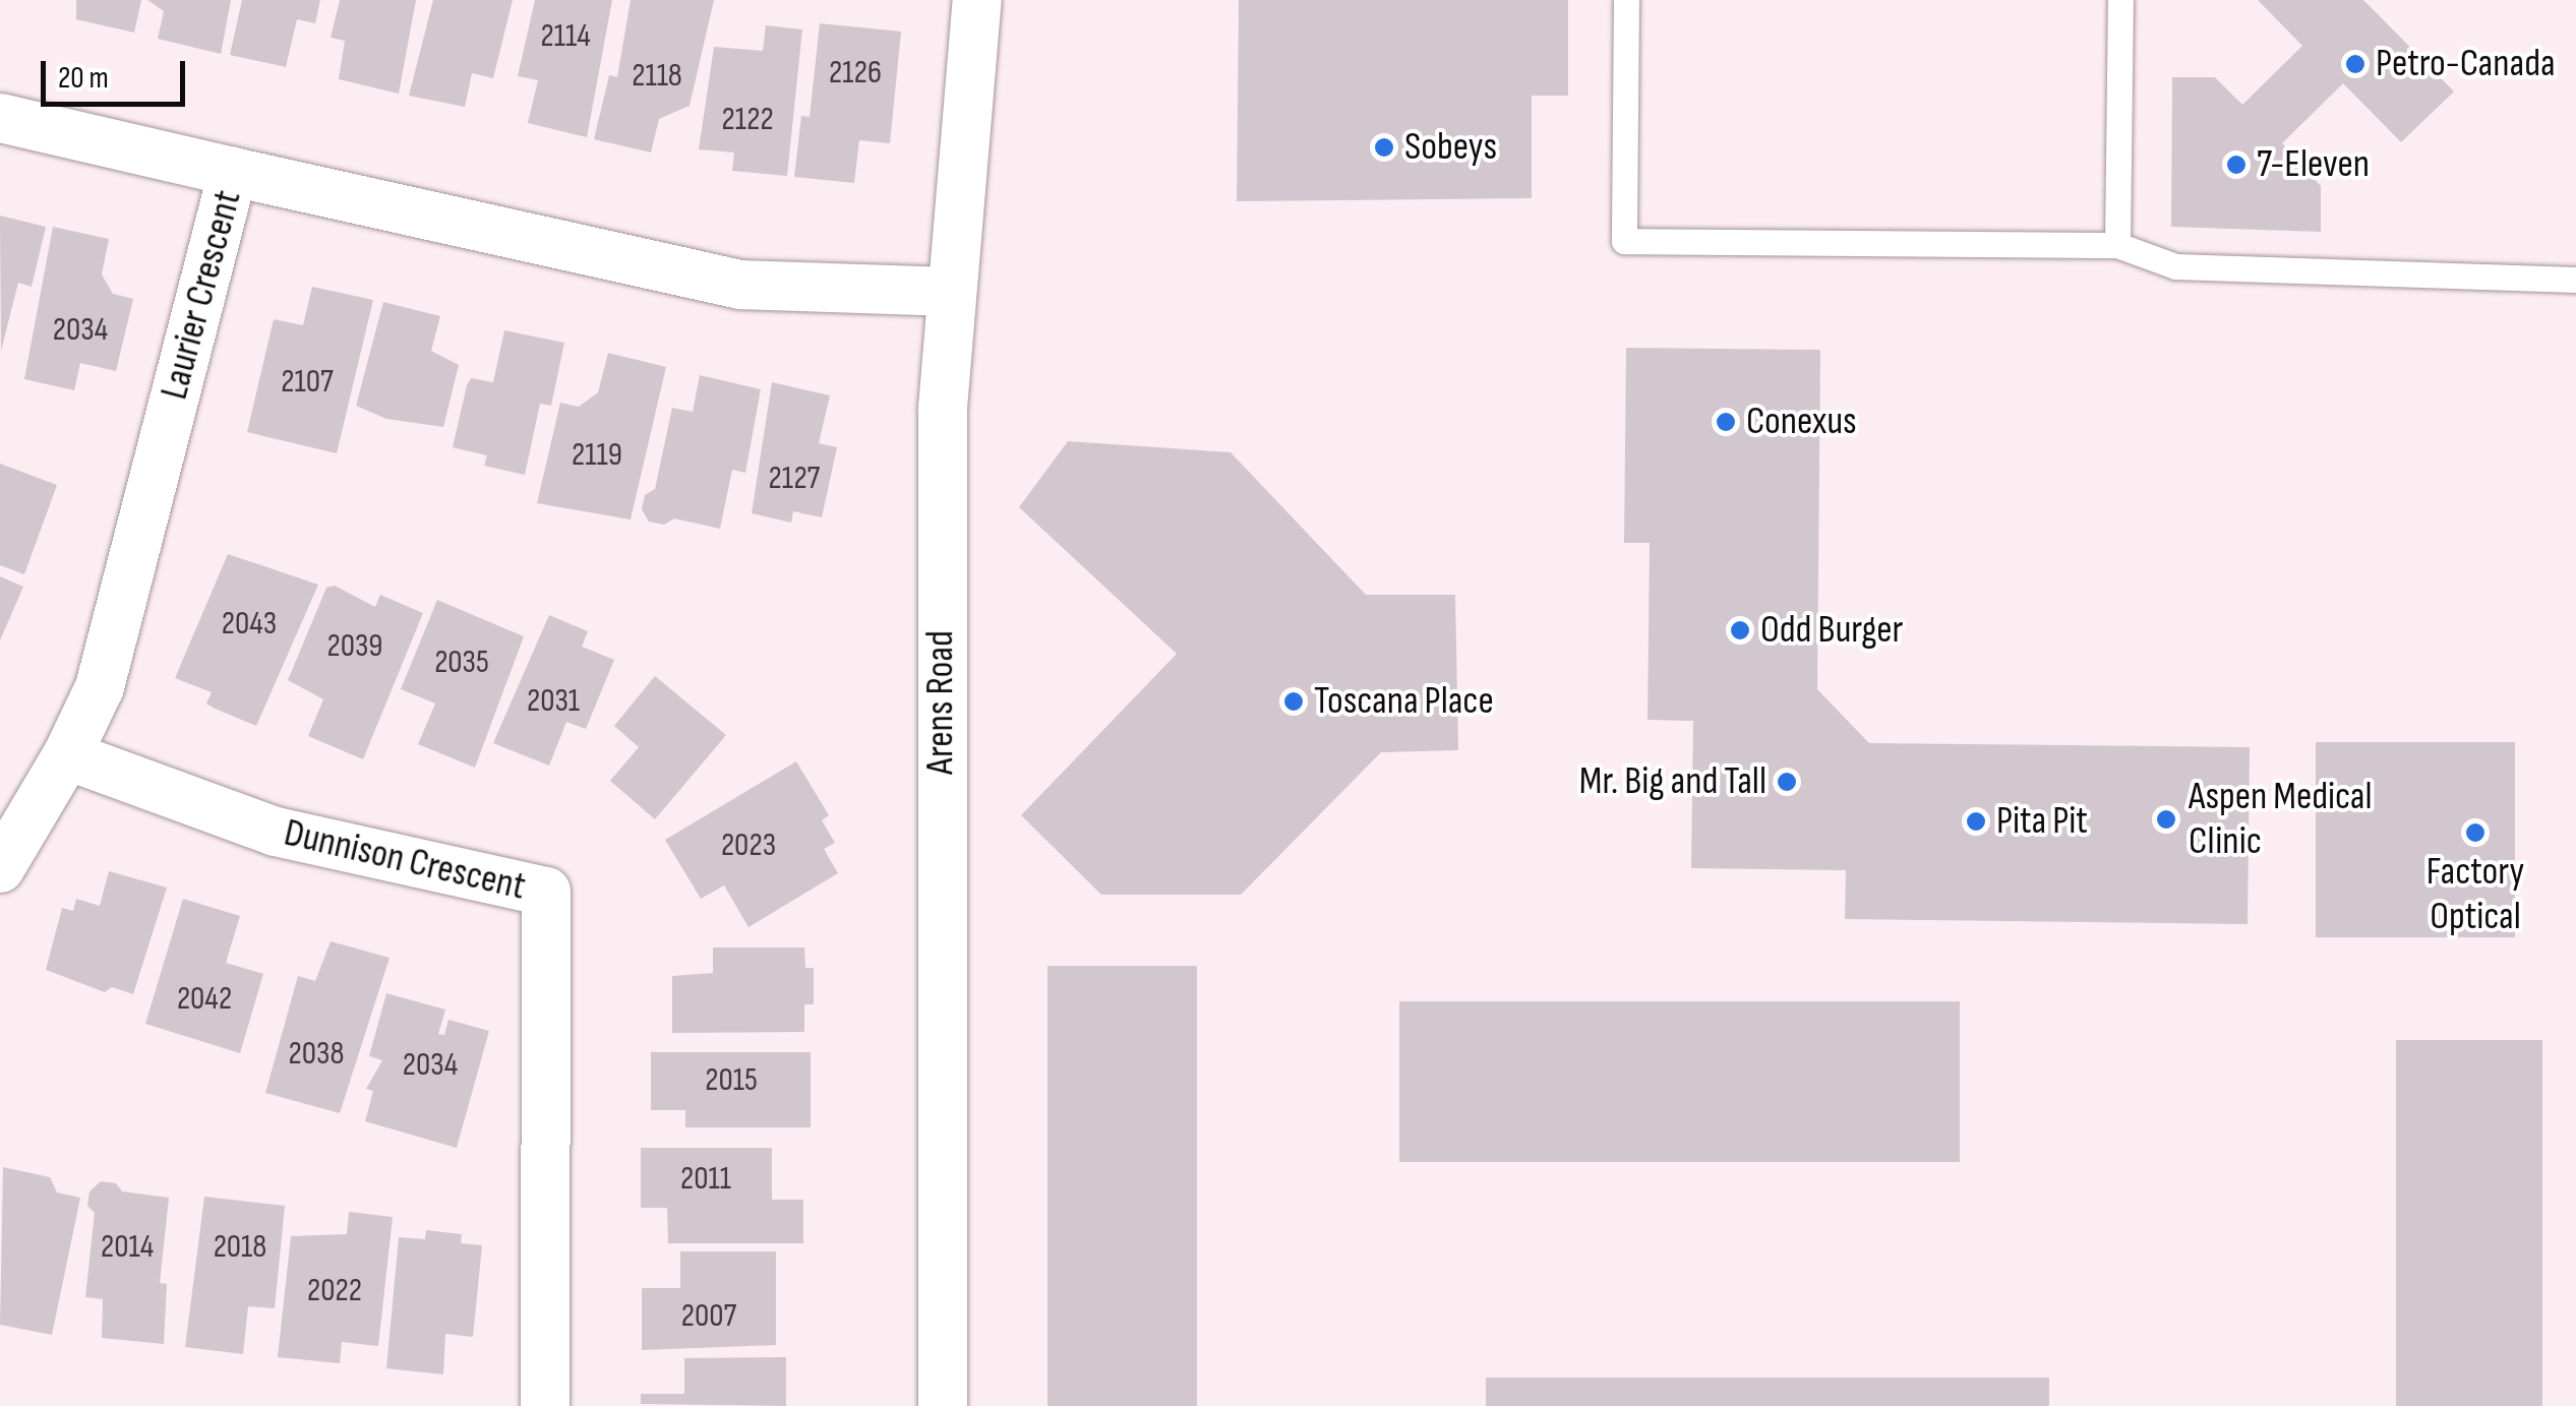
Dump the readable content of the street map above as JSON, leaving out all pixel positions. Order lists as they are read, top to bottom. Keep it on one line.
{"streets":{"street":["Laurier Crescent","Arens Road","Dunnison Crescent"]},"crossings":[["Laurier Crescent","Arens Road"],["Laurier Crescent","Dunnison Crescent"]],"places":["Petro-Canada","Sobeys","7-Eleven","Conexus","Odd Burger","Toscana Place","Mr. Big and Tall","Aspen Medical Clinic","Pita Pit","Factory Optical"],"house_numbers":["2114","2126","2118","2122","2034","2107","2119","2127","2043","2039","2035","2031","2023","2042","2038","2034","2015","2011","2014","2018","2022","2007"],"scale_bar":"20 m"}
